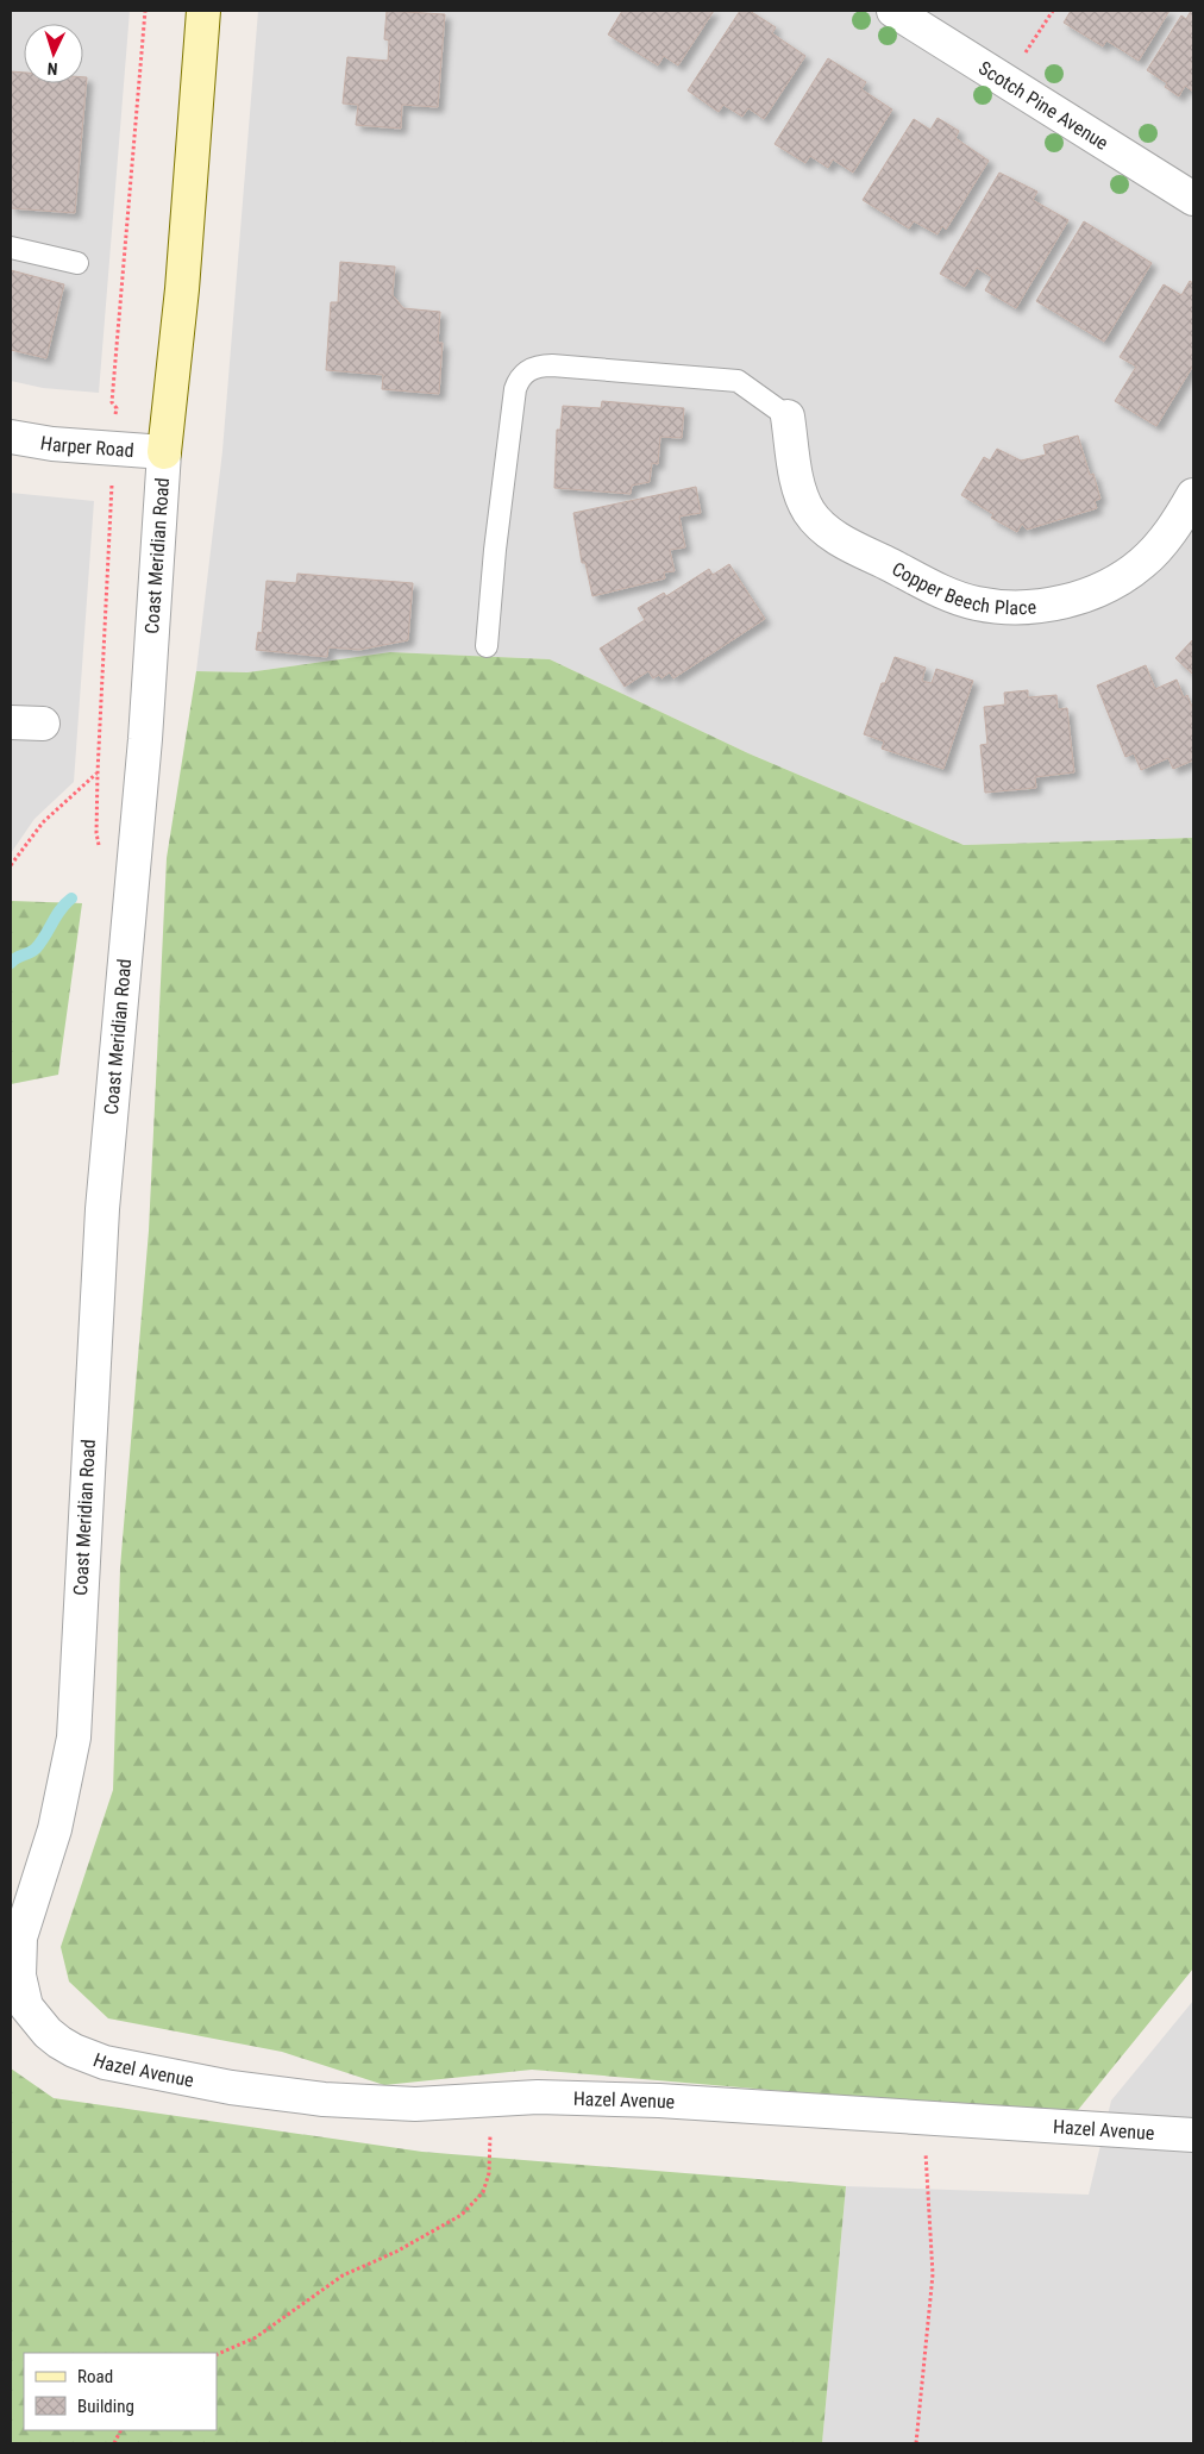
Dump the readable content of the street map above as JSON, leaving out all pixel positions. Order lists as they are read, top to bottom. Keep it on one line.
{"streets":{"main road":["Coast Meridian Road"],"street":["Scotch Pine Avenue","Harper Road","Copper Beech Place","Hazel Avenue"]},"crossings":[["Harper Road","Coast Meridian Road"],["Coast Meridian Road","Hazel Avenue"]],"legend":["Road","Building"],"north":"bottom"}
